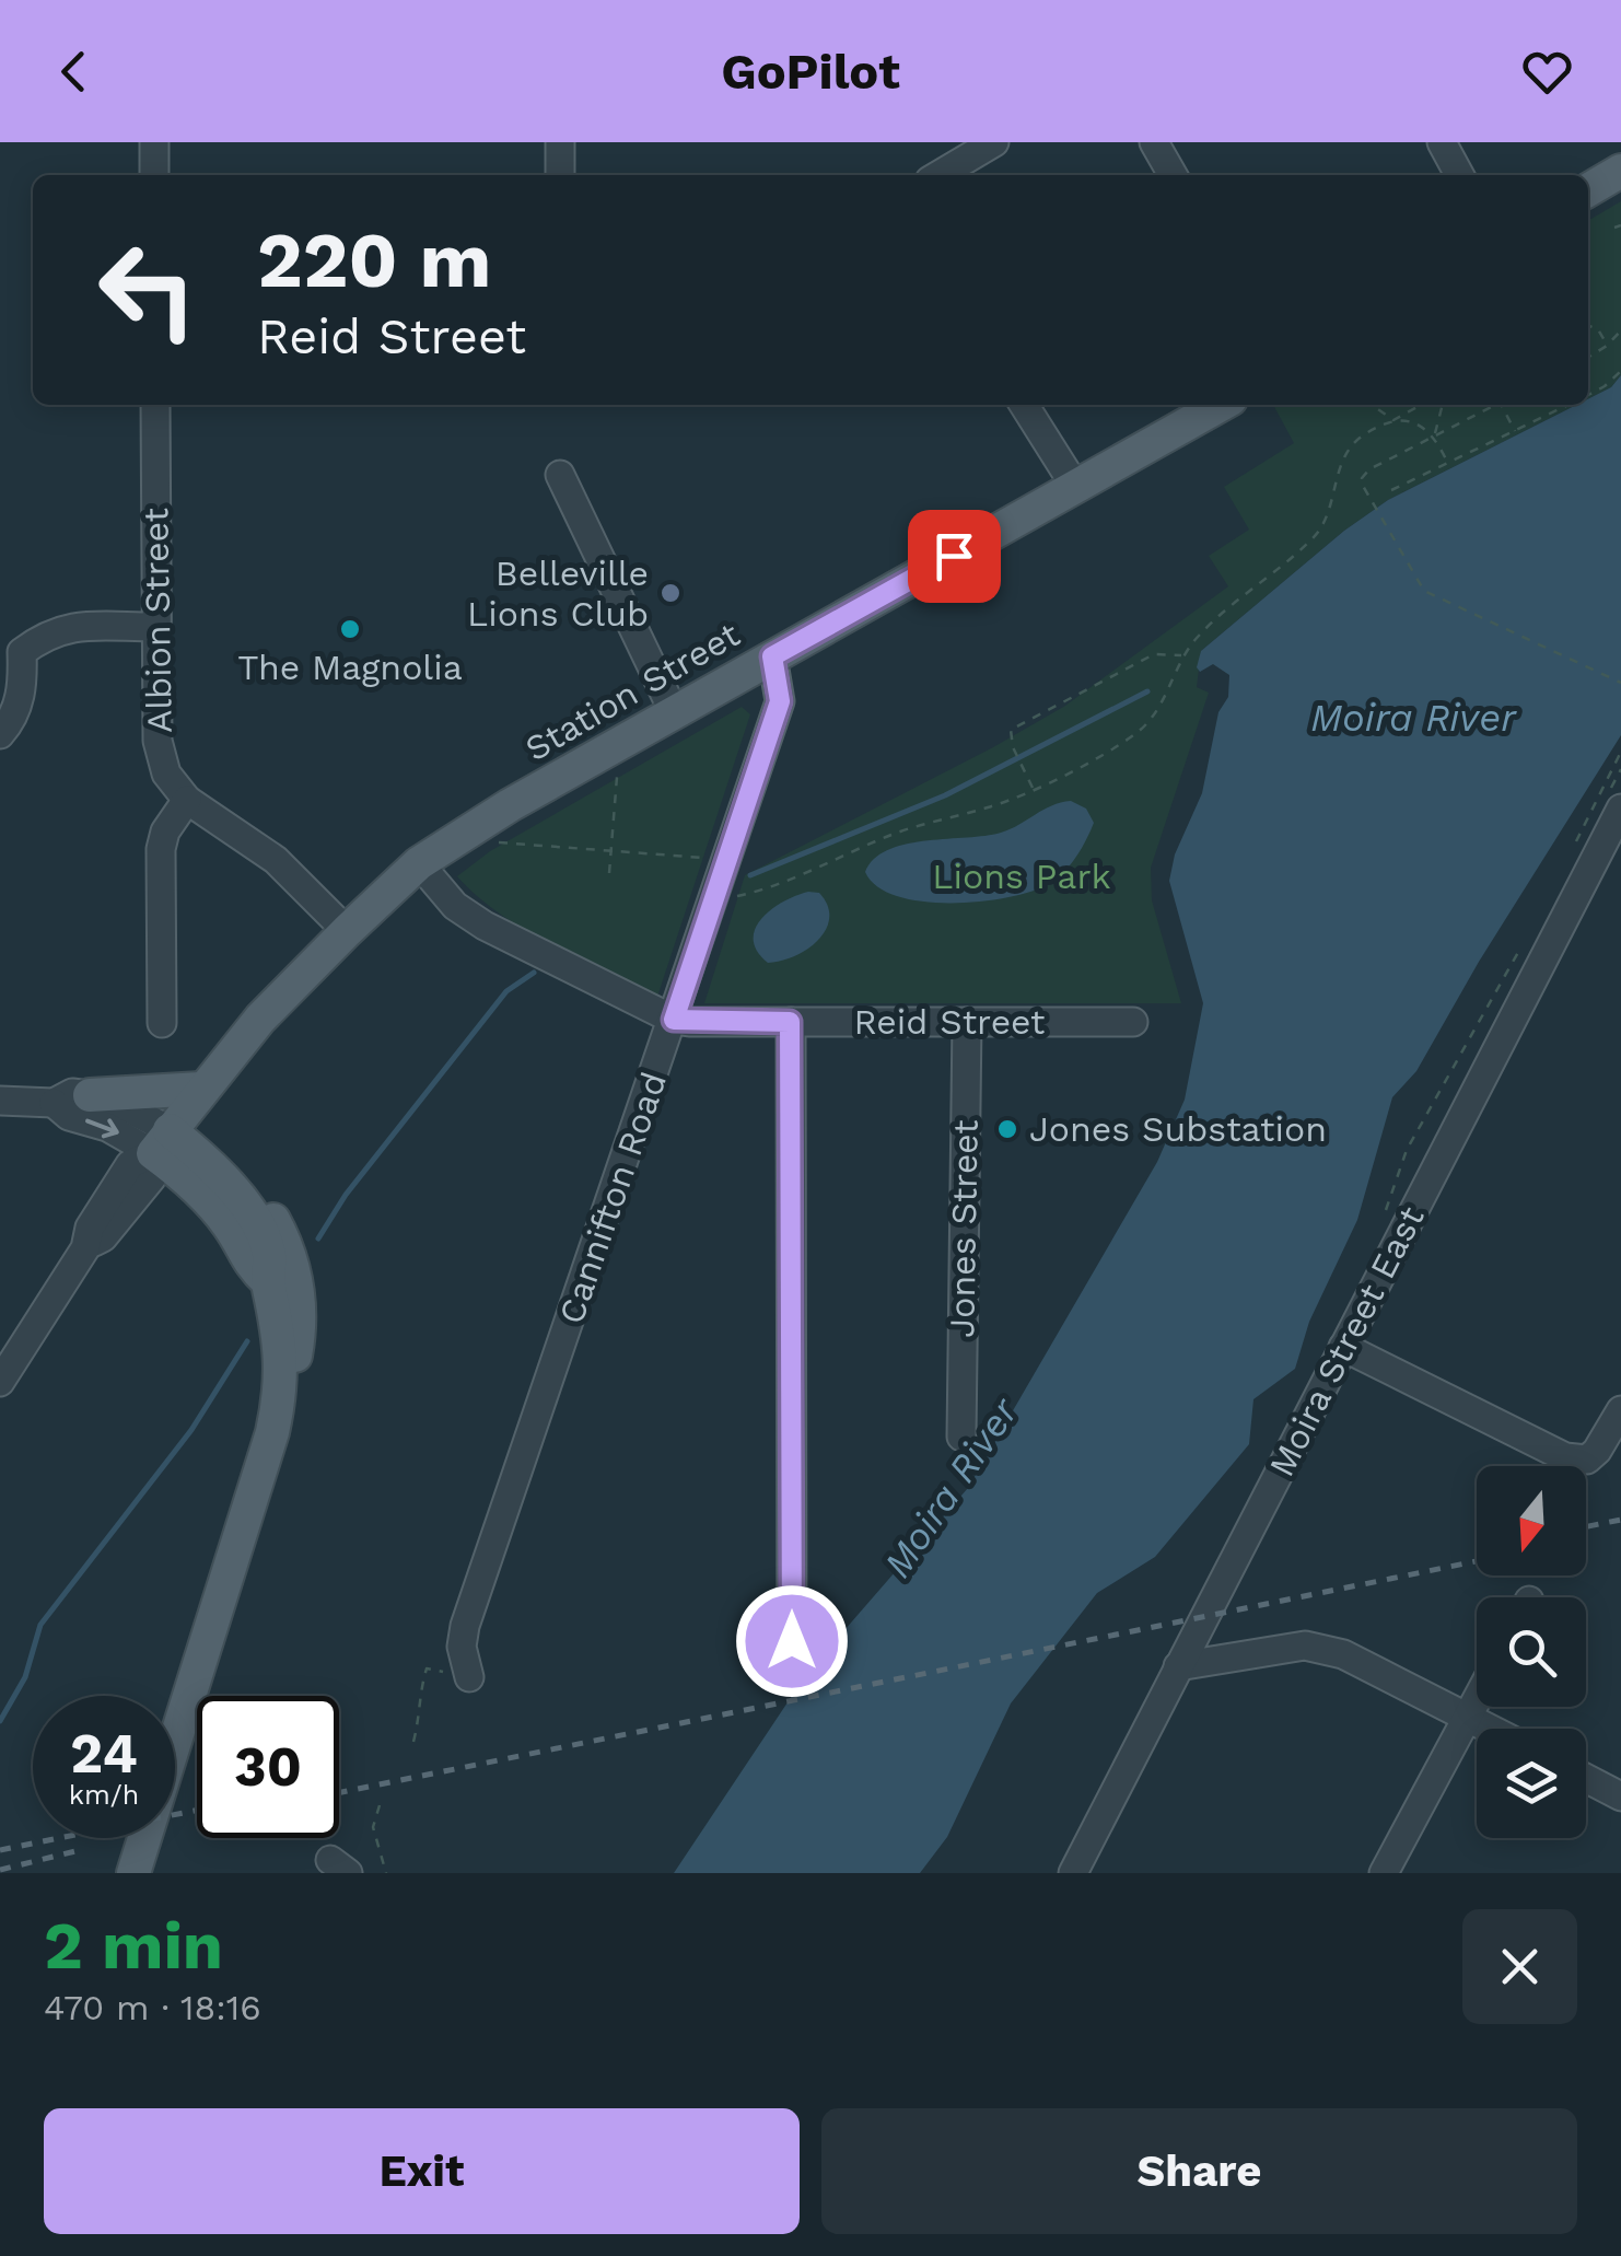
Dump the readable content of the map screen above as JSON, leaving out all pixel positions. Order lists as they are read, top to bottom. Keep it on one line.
{"streets":{"main road":["Station Street"],"street":["Albion Street","Reid Street","Cannifton Road","Jones Street","Moira Street East"]},"crossings":[["Station Street","Reid Street"],["Station Street","Cannifton Road"],["Reid Street","Cannifton Road"],["Reid Street","Jones Street"]],"water":["Moira River"],"parks":["Lions Park"],"places":["Belleville Lions Club","The Magnolia","Jones Substation"],"north":"bottom","page":{"header":"GoPilot","turn":["220 m","Reid Street"],"speed":"24 km/h","limit":"30","heading":["2 min","470 m · 18:16"],"buttons":["Exit","Share"]}}
